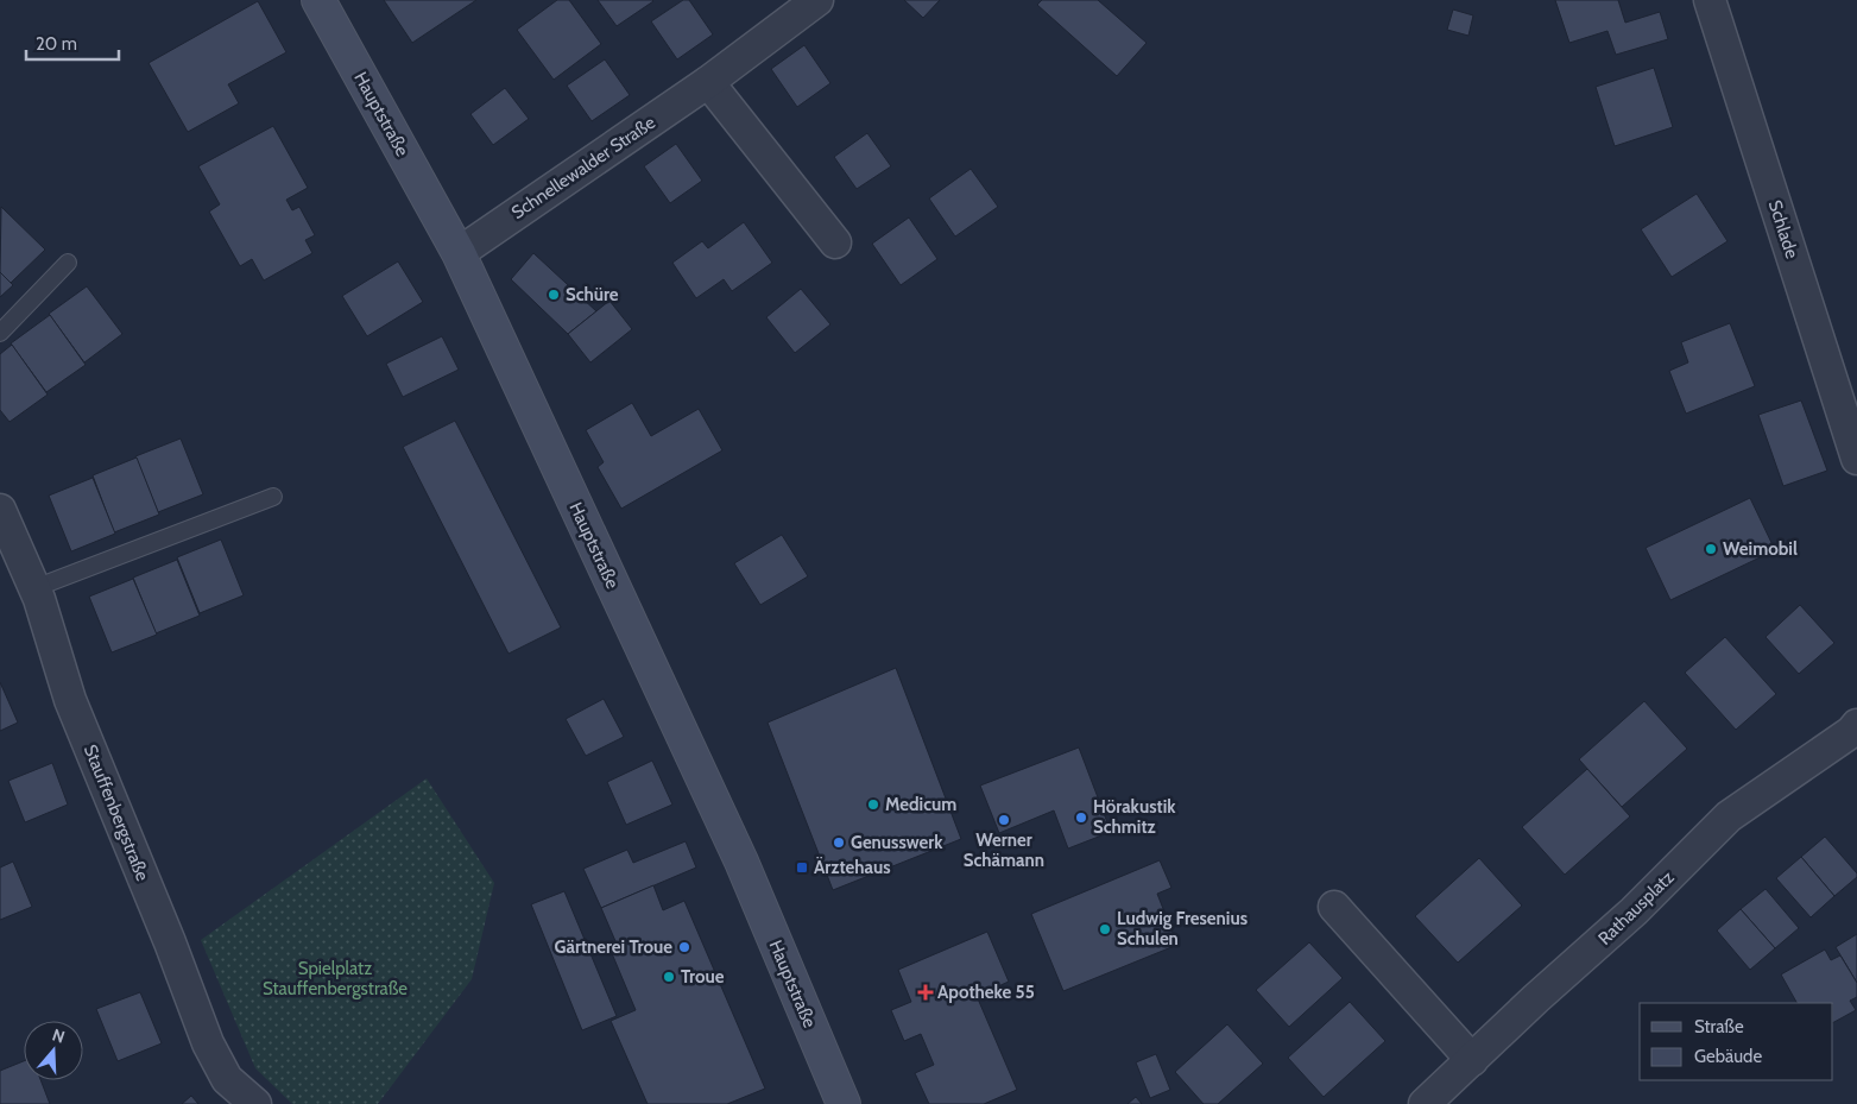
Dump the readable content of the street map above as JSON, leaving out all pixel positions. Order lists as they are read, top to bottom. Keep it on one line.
{"streets":{"main road":["Hauptstraße"],"street":["Schnellewalder Straße","Schlade","Stauffenbergstraße","Rathausplatz"]},"crossings":[["Hauptstraße","Schnellewalder Straße"]],"parks":["Spielplatz Stauffenbergstraße"],"places":{"other":["Schüre","Weimobil","Medicum","Hörakustik Schmitz","Werner Schämann","Genusswerk","Ludwig Fresenius Schulen","Gärtnerei Troue","Troue"],"transit":["Ärztehaus"],"health":["Apotheke 55"]},"legend":["Straße","Gebäude"],"scale_bar":"20 m","north":"top"}
